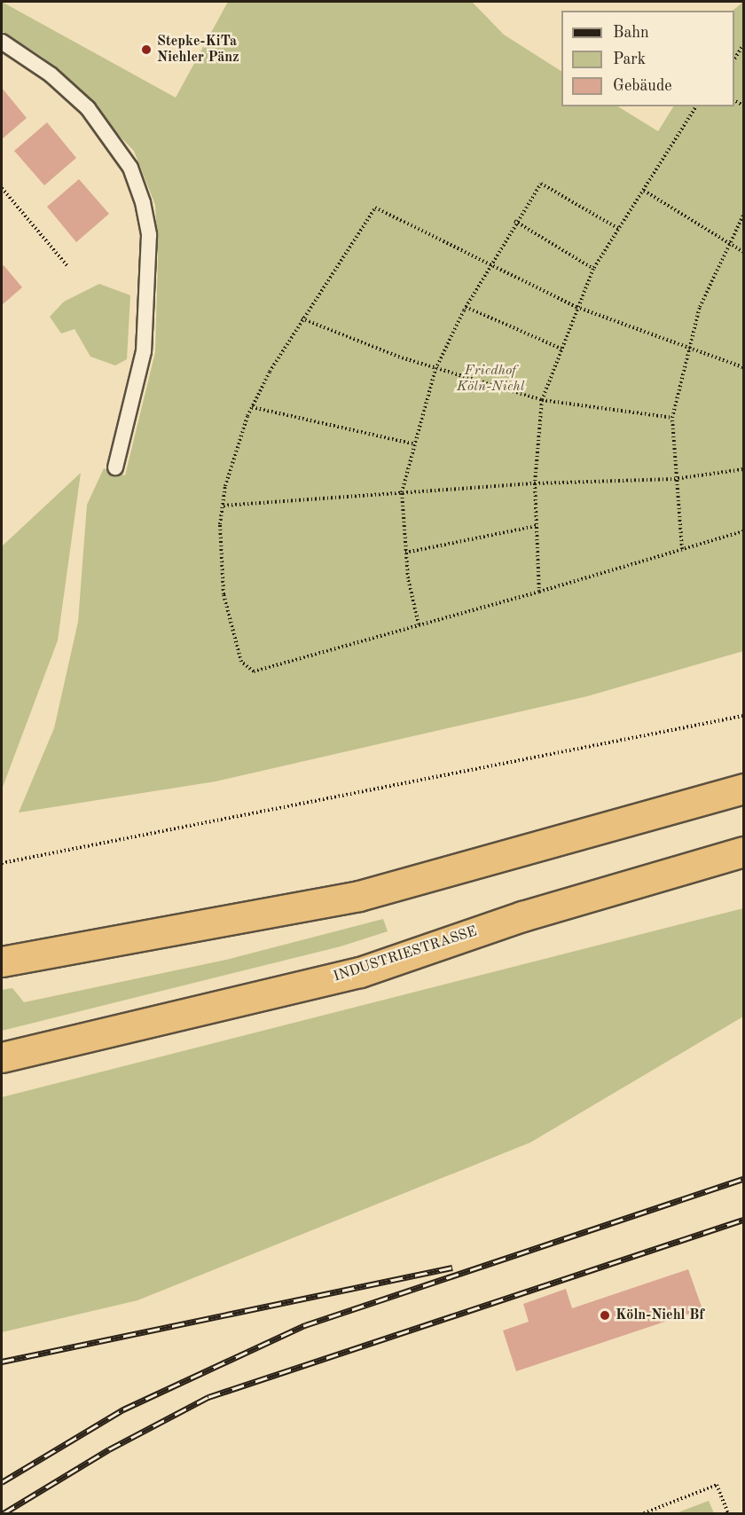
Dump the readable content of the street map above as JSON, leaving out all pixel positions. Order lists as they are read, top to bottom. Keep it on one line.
{"streets":{"highway":["INDUSTRIESTRASSE"]},"parks":["Friedhof Köln-Niehl"],"places":["Stepke-KiTa Niehler Pänz","Köln-Niehl Bf"],"legend":["Bahn","Park","Gebäude"]}
